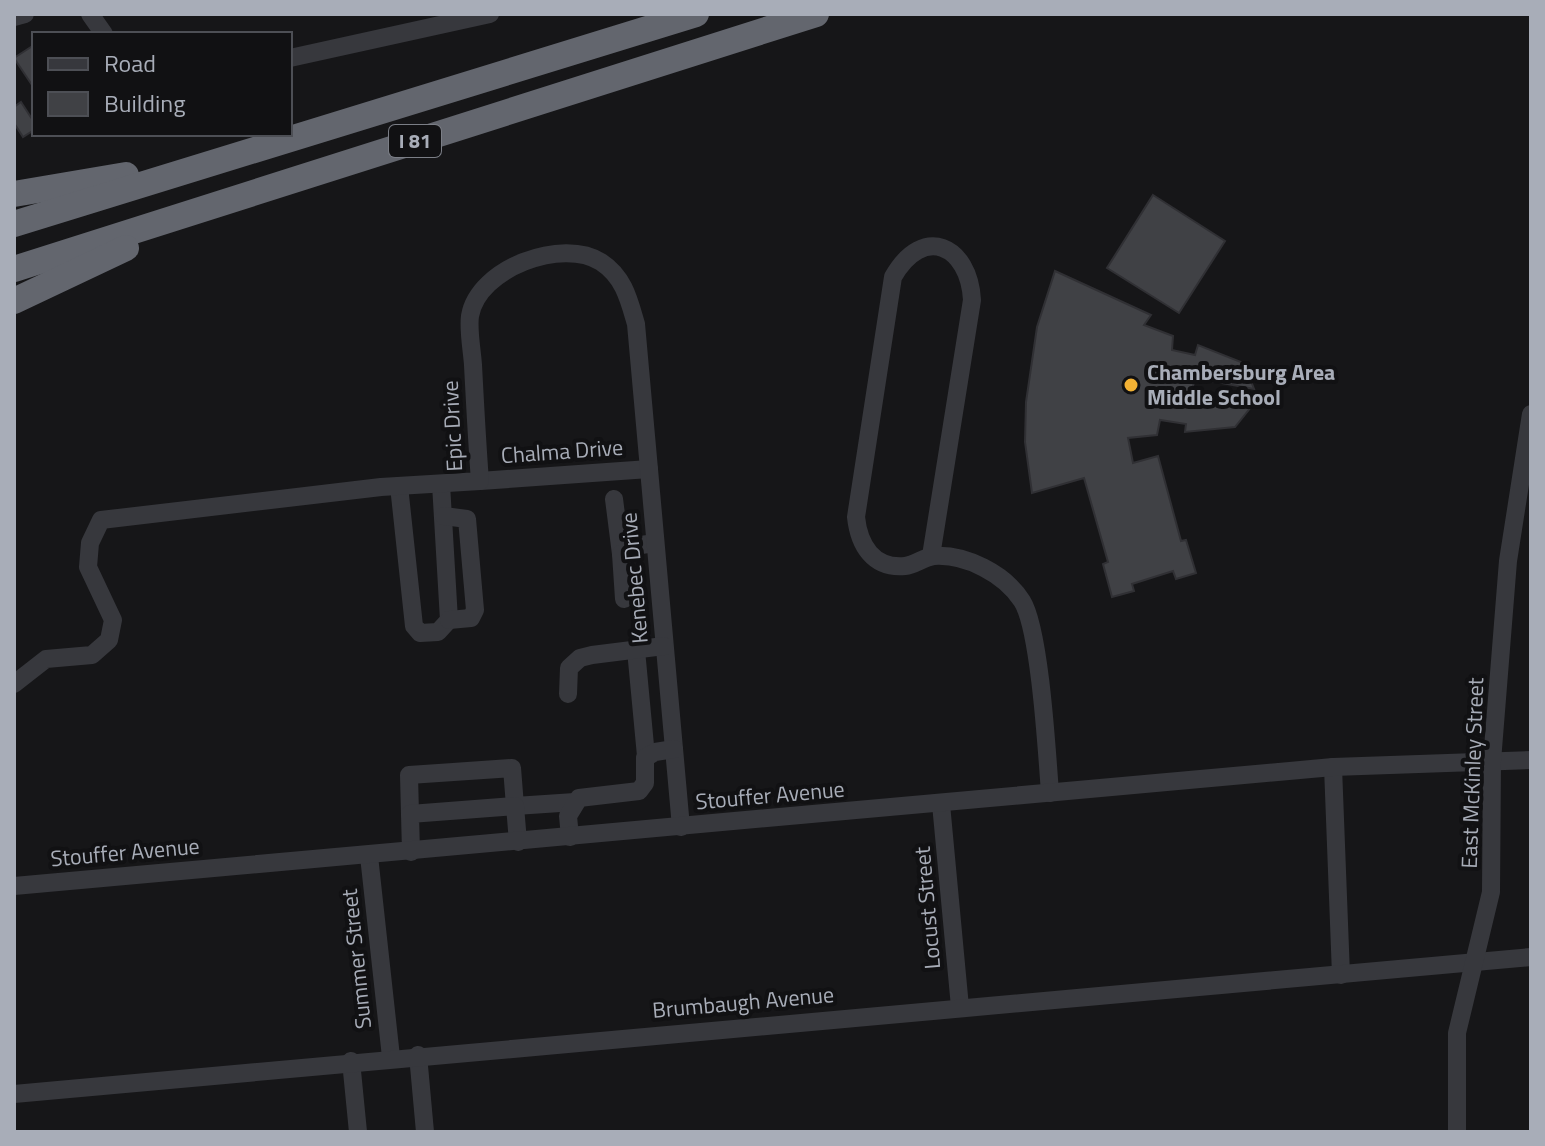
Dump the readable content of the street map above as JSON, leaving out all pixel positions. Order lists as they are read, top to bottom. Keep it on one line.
{"streets":{"highway":["I 81"],"street":["Epic Drive","Chalma Drive","Kenebec Drive","East McKinley Street","Stouffer Avenue","Locust Street","Summer Street","Brumbaugh Avenue"]},"crossings":[["Epic Drive","Chalma Drive"],["Epic Drive","Kenebec Drive"],["Chalma Drive","Kenebec Drive"],["Kenebec Drive","Stouffer Avenue"],["East McKinley Street","Stouffer Avenue"],["East McKinley Street","Brumbaugh Avenue"],["Stouffer Avenue","Locust Street"],["Stouffer Avenue","Summer Street"],["Locust Street","Brumbaugh Avenue"],["Summer Street","Brumbaugh Avenue"]],"places":["Chambersburg Area Middle School"],"legend":["Road","Building"]}
